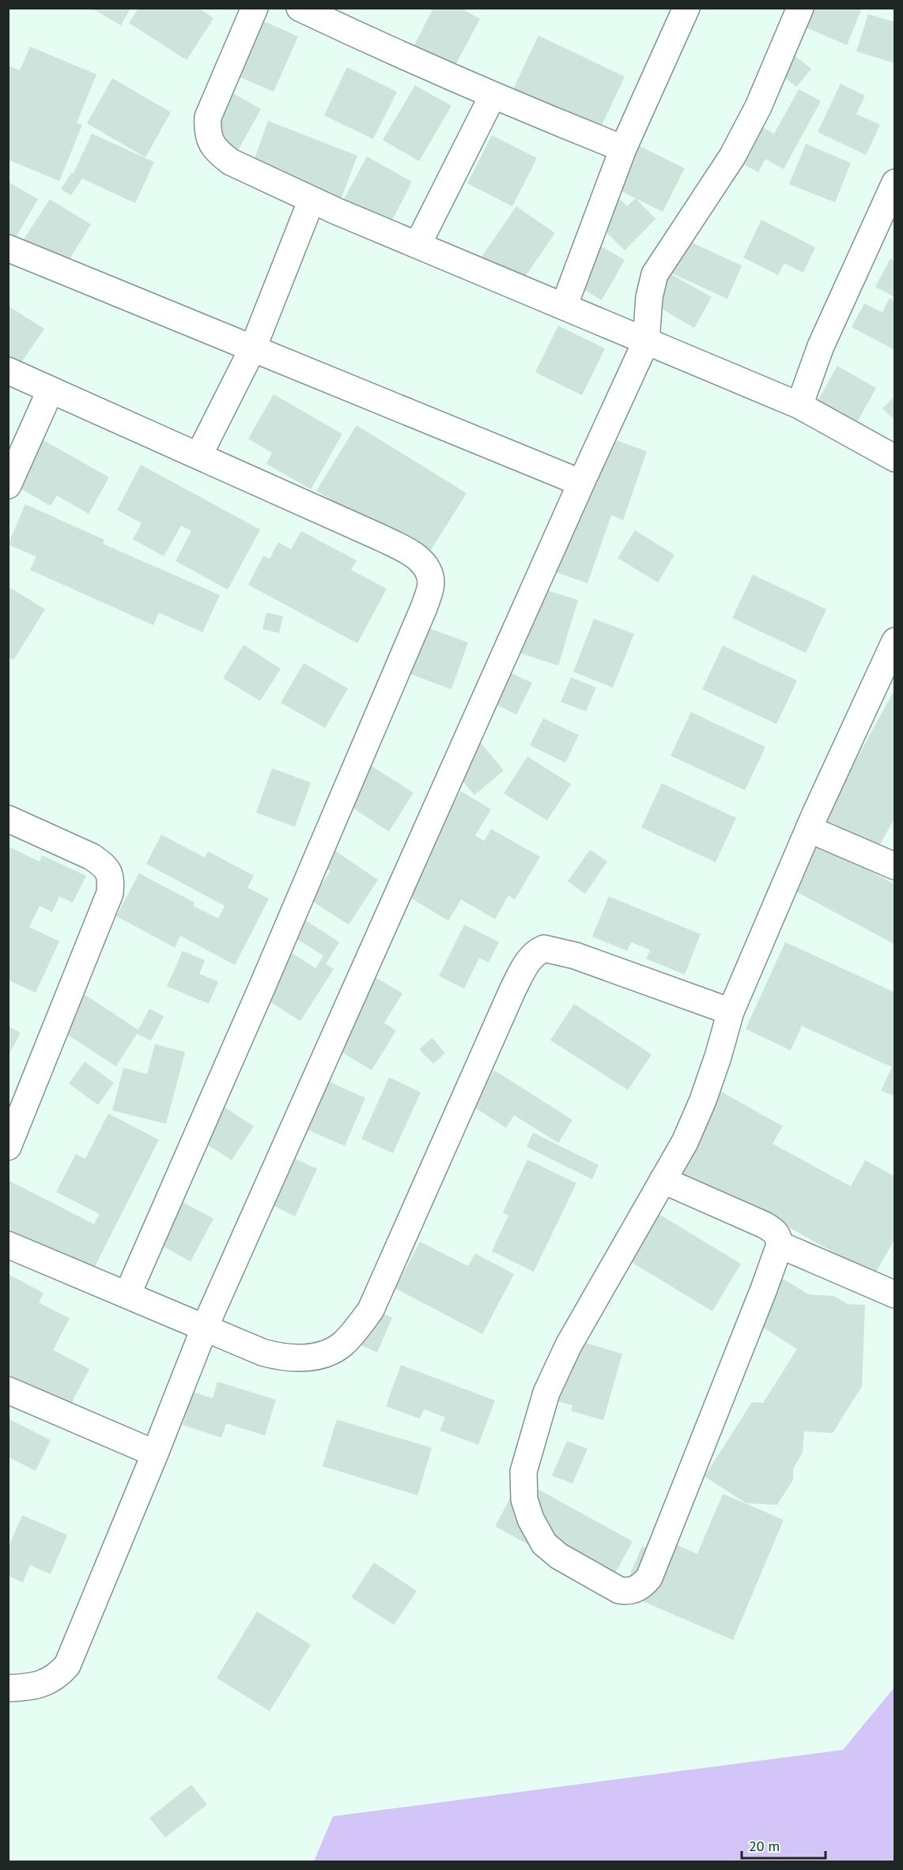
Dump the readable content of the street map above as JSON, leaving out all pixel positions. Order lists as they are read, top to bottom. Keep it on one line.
{"scale_bar":"20 m"}
